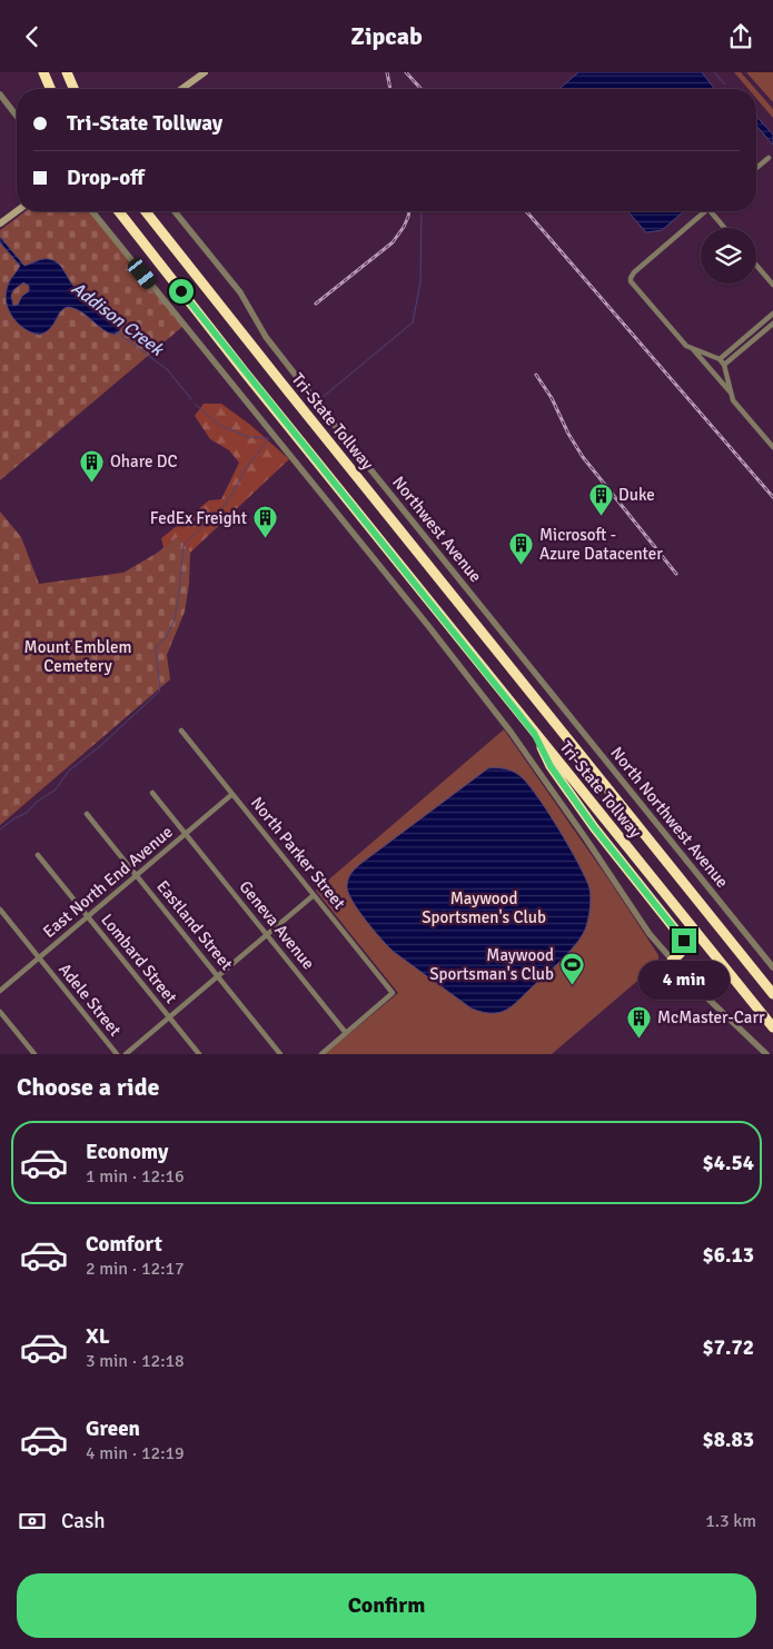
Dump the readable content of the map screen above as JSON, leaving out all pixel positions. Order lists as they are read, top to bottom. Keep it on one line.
{"streets":{"highway":["Tri-State Tollway"],"street":["Northwest Avenue","North Northwest Avenue","North Parker Street","East North End Avenue","Eastland Street","Geneva Avenue","Lombard Street","Adele Street"]},"crossings":[["Northwest Avenue","North Northwest Avenue"],["North Parker Street","East North End Avenue"],["North Parker Street","Geneva Avenue"],["East North End Avenue","Eastland Street"],["East North End Avenue","Geneva Avenue"],["East North End Avenue","Lombard Street"],["East North End Avenue","Adele Street"]],"water":["Addison Creek"],"parks":["Mount Emblem Cemetery","Maywood Sportsmen's Club"],"places":{"building":["Ohare DC","Duke","FedEx Freight","Microsoft - Azure Datacenter","McMaster-Carr"],"sports":["Maywood Sportsman's Club"]},"page":{"header":"Zipcab","banner":["Tri-State Tollway","Drop-off"],"bubble":"4 min","heading":"Choose a ride","list":[{"name":"Economy","note":"1 min · 12:16","value":"$4.54"},{"name":"Comfort","note":"2 min · 12:17","value":"$6.13"},{"name":"XL","note":"3 min · 12:18","value":"$7.72"},{"name":"Green","note":"4 min · 12:19","value":"$8.83"}],"pay":["Cash","1.3 km"],"buttons":"Confirm"}}
